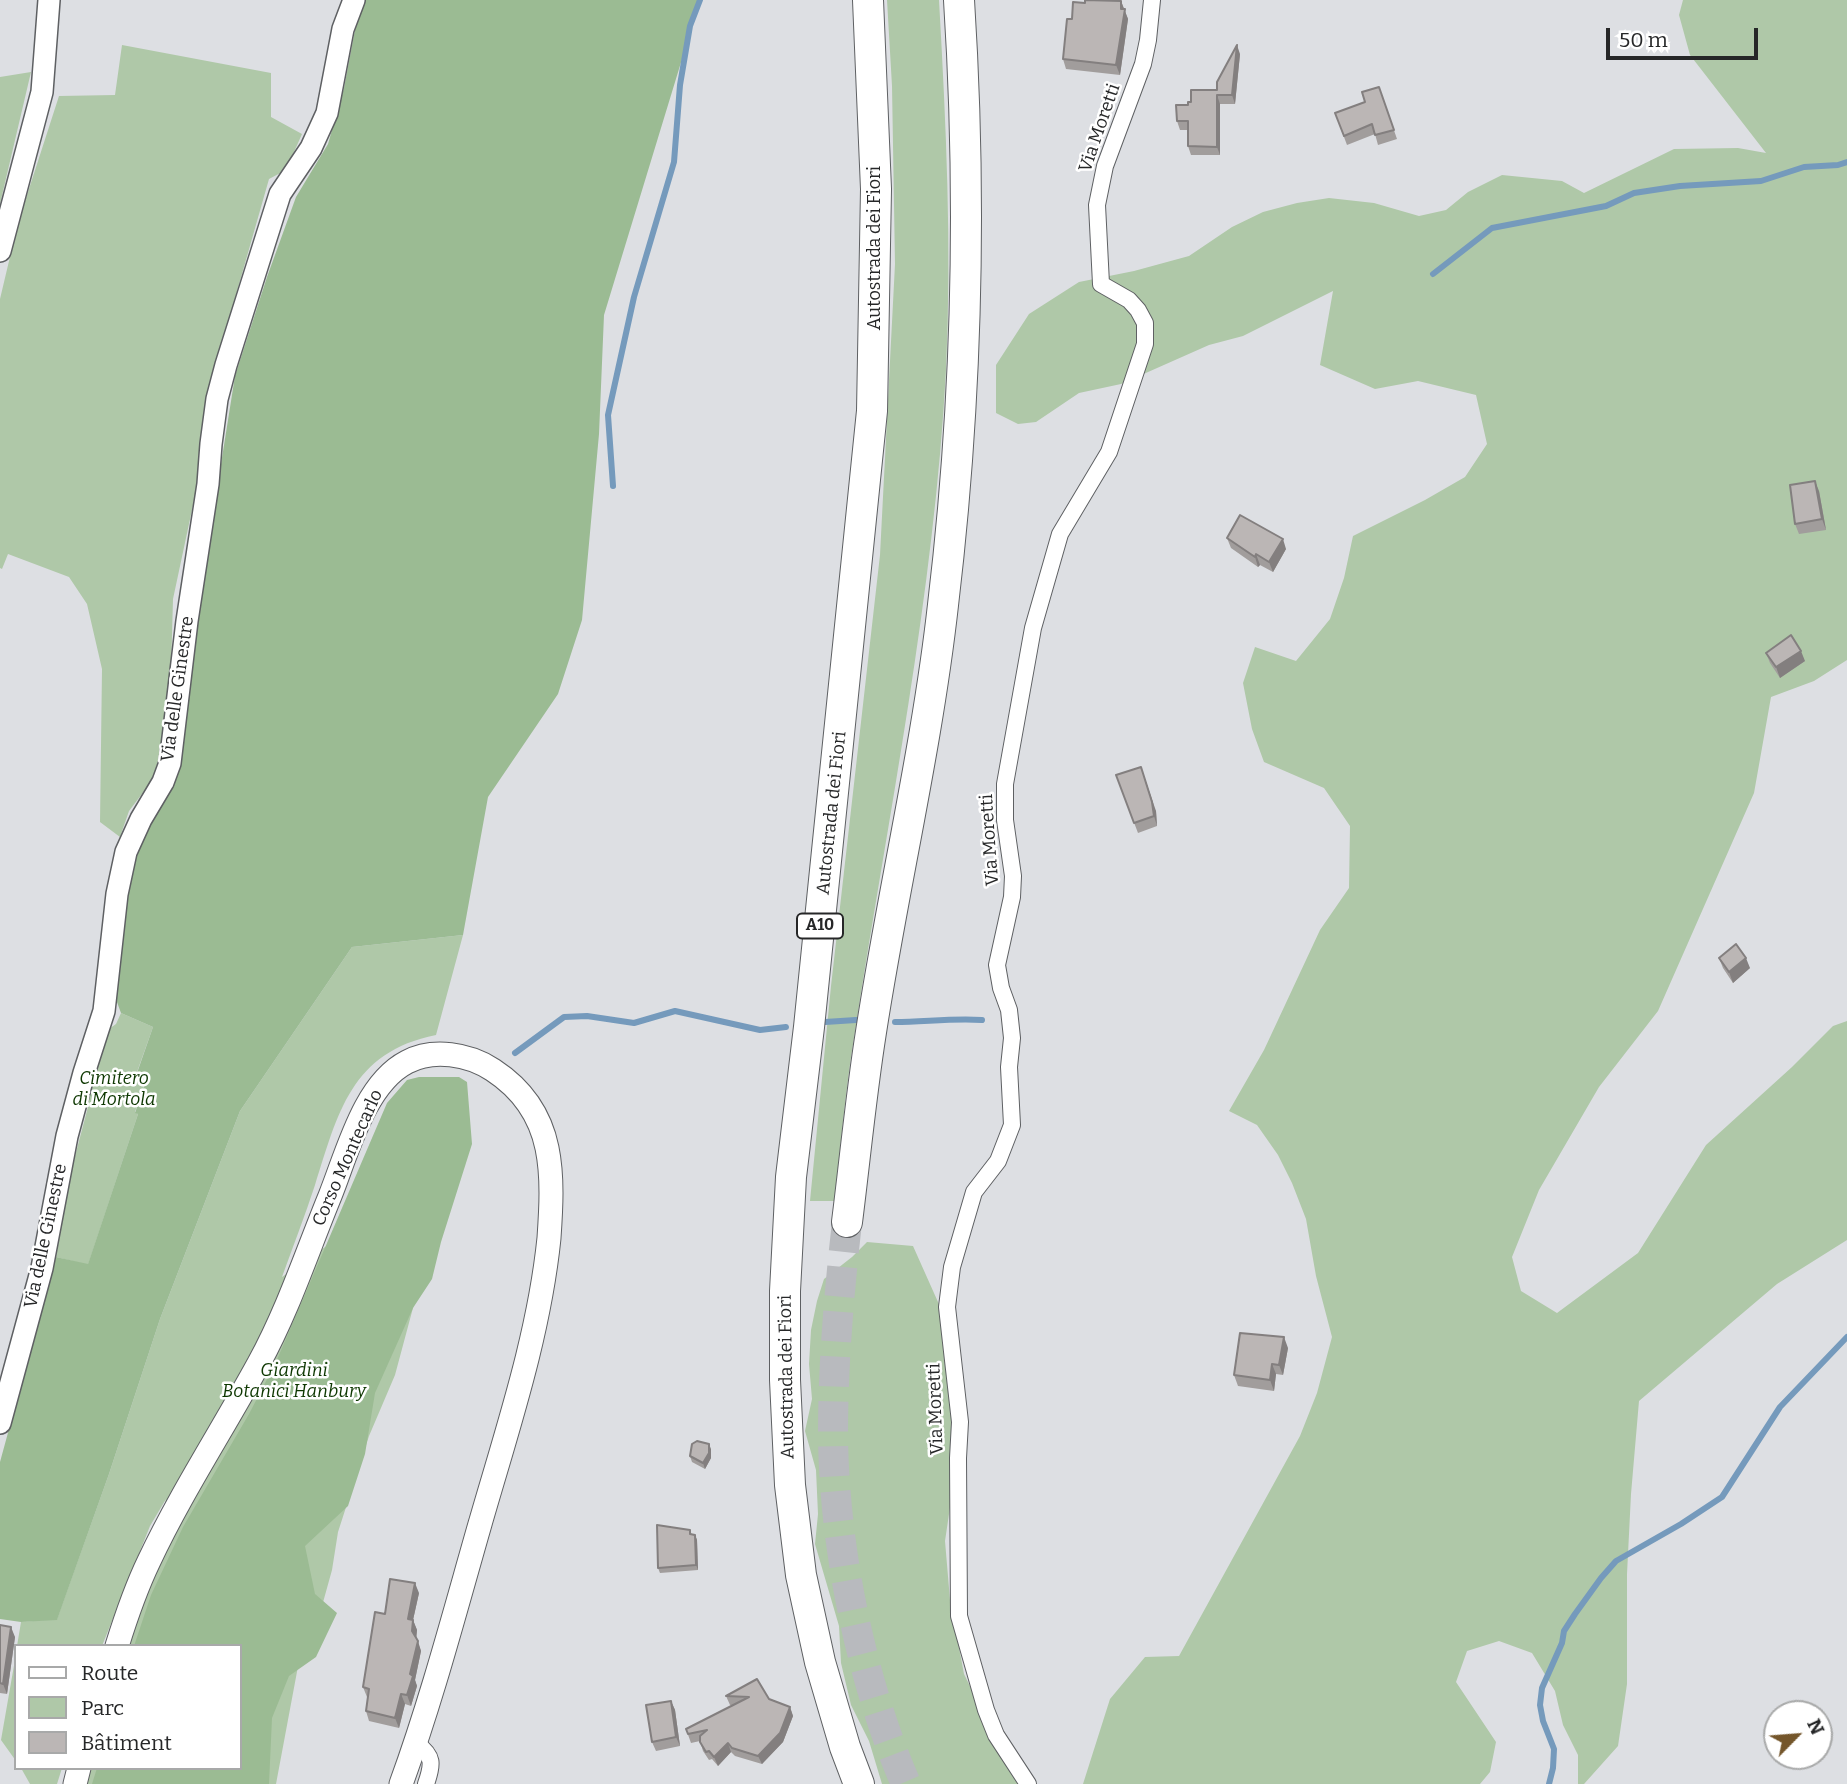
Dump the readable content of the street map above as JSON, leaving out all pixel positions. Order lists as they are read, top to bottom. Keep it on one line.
{"streets":{"highway":["Autostrada dei Fiori","A10"],"main road":["Corso Montecarlo"],"street":["Via Moretti","Via delle Ginestre"]},"parks":["Cimitero di Mortola","Giardini Botanici Hanbury"],"legend":["Route","Parc","Bâtiment"],"scale_bar":"50 m","north":"top right"}
